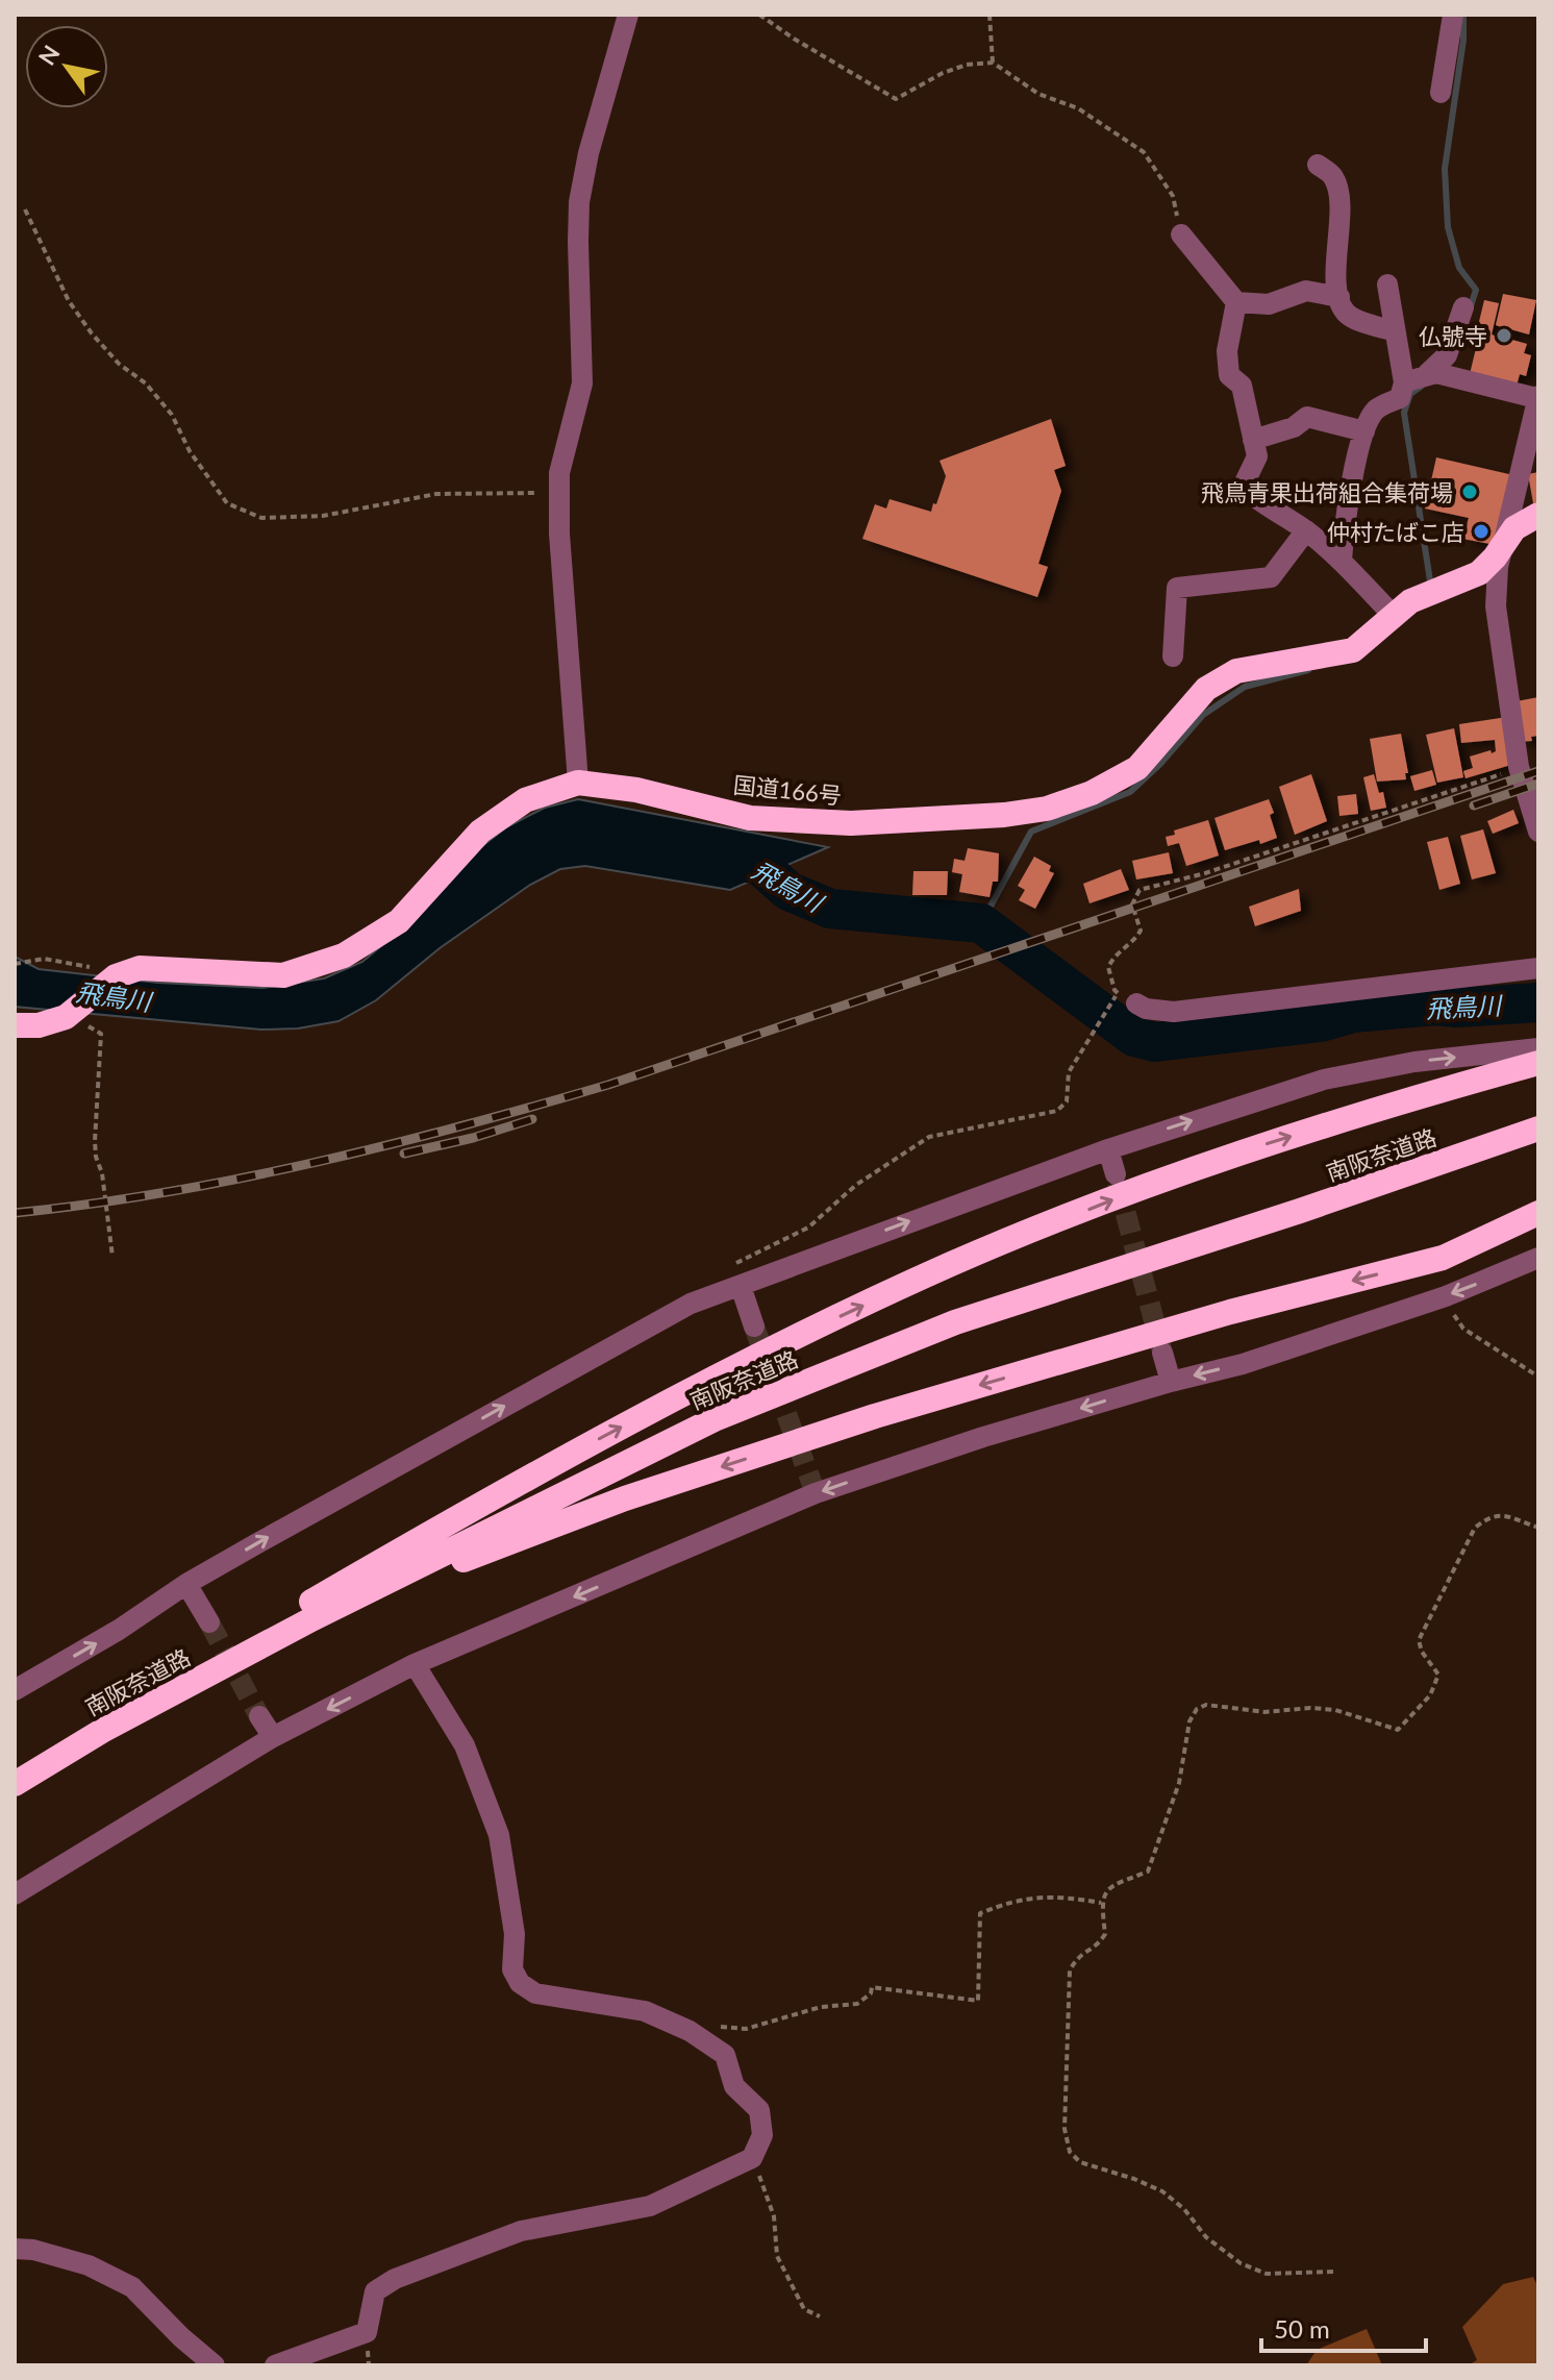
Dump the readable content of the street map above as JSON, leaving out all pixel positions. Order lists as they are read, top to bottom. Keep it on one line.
{"streets":{"highway":["国道166号","南阪奈道路"]},"water":["飛鳥川"],"places":["仏號寺","飛鳥青果出荷組合集荷場","仲村たばこ店"],"scale_bar":"50 m","north":"top left"}
